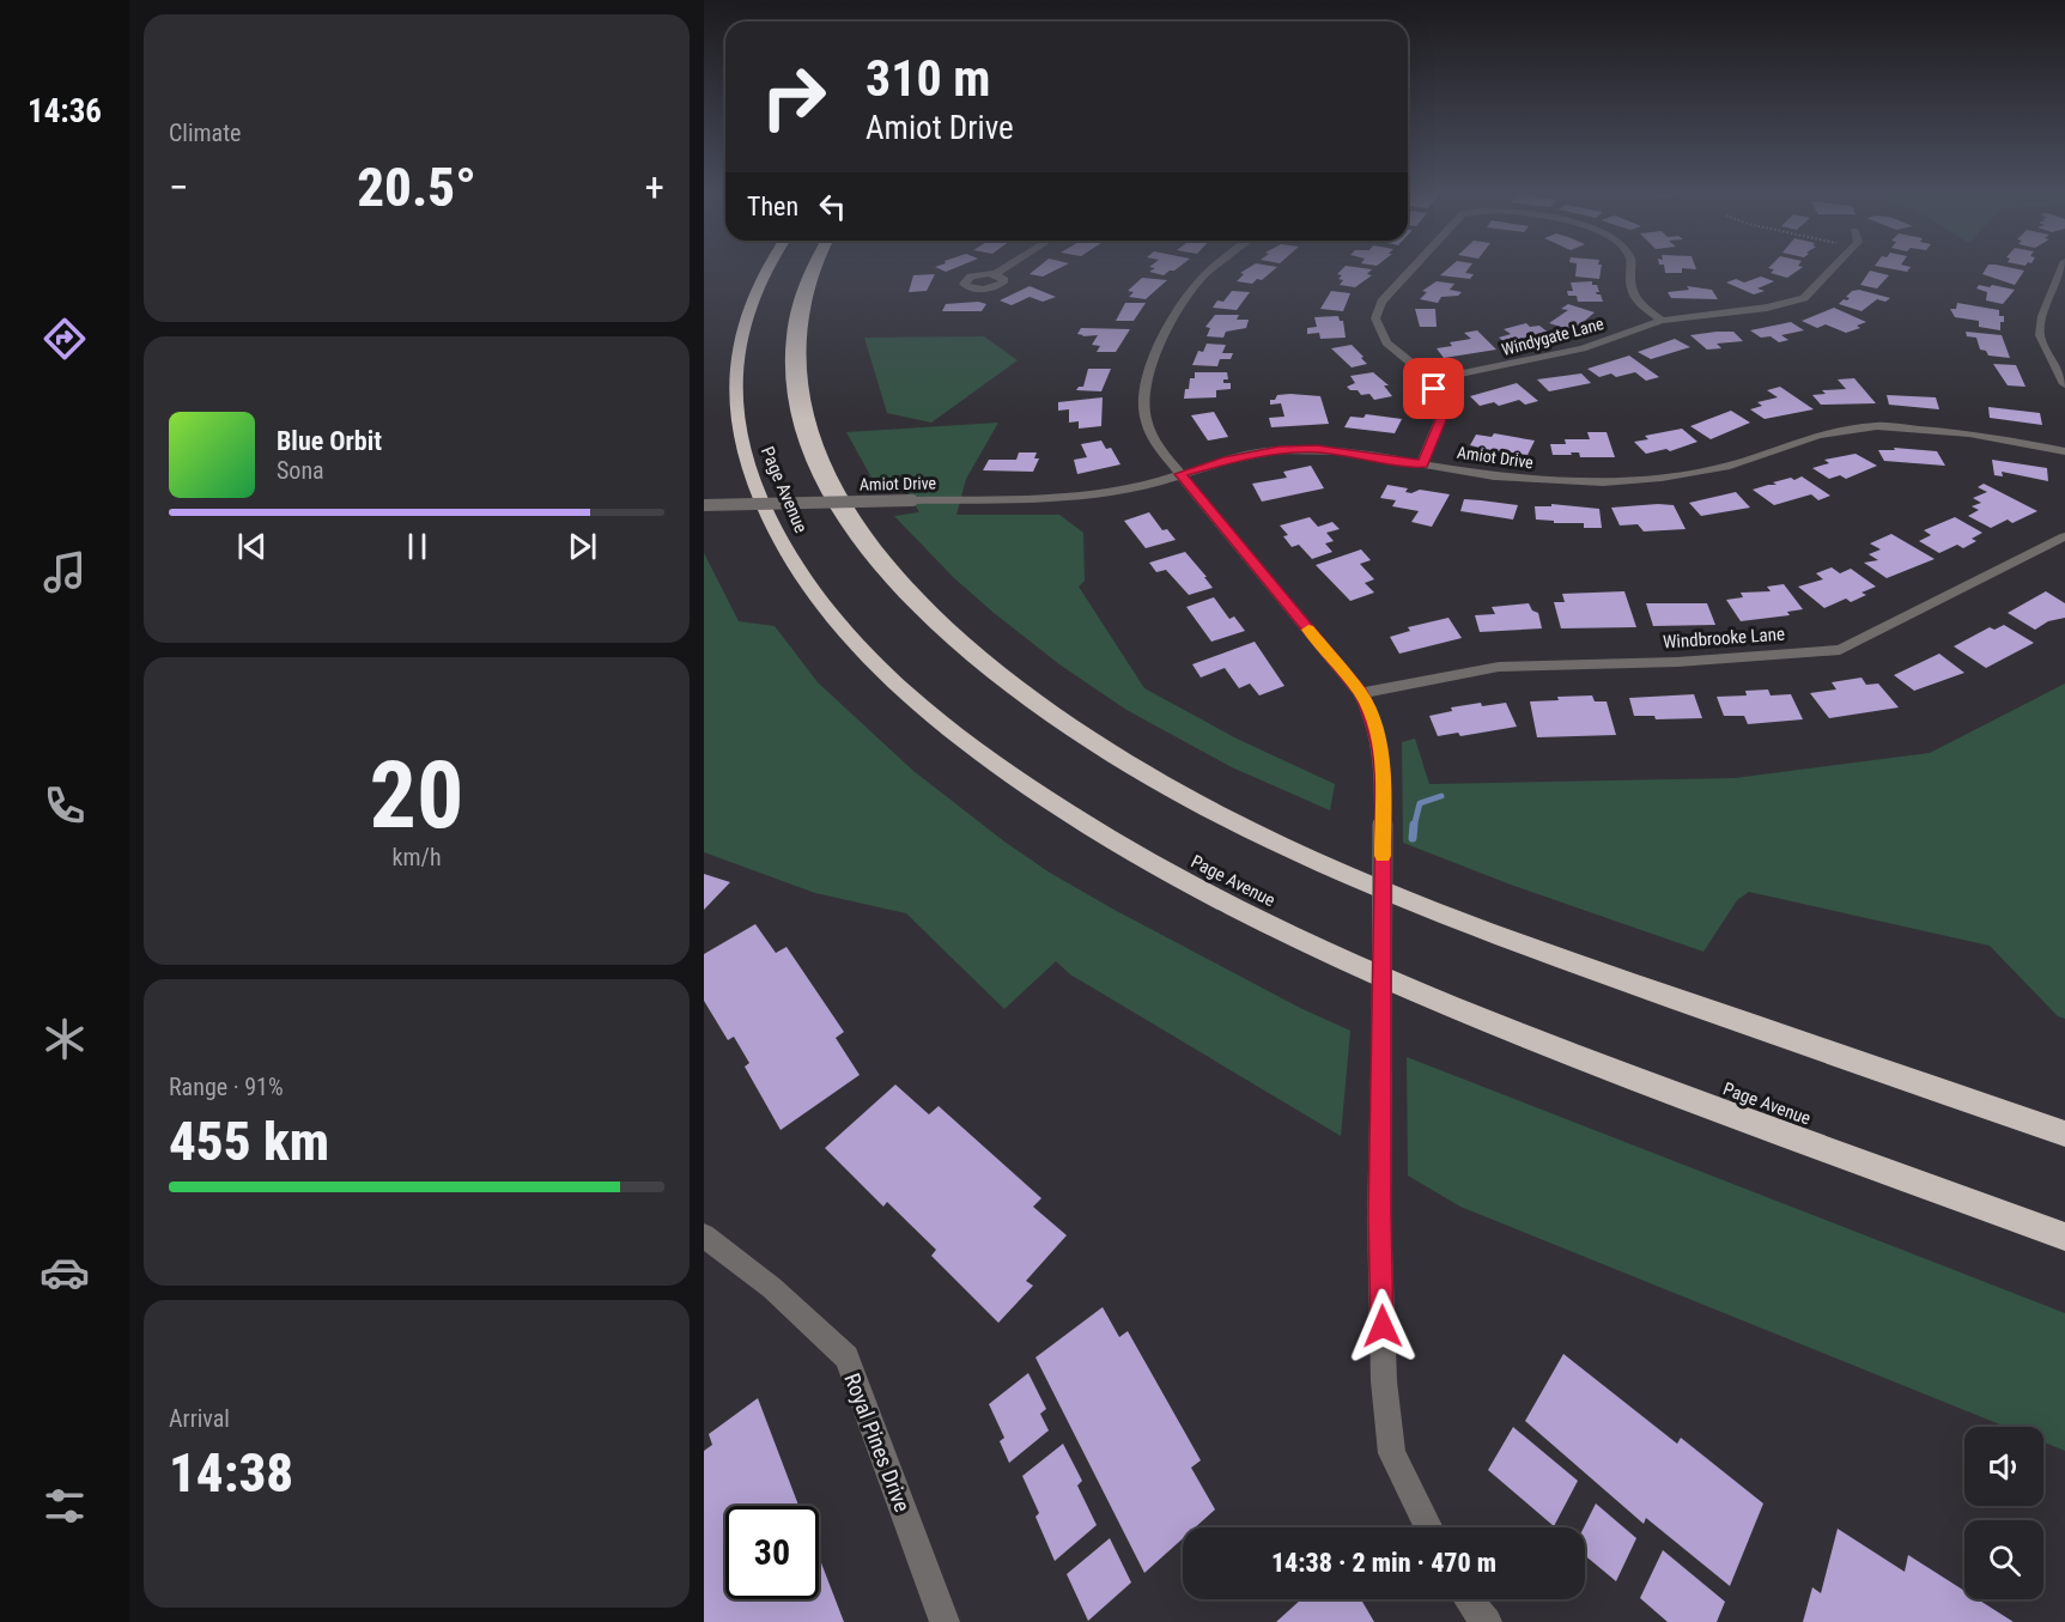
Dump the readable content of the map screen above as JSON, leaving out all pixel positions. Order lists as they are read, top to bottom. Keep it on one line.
{"streets":{"highway":["Page Avenue"],"street":["Windygate Lane","Amiot Drive","Windbrooke Lane","Royal Pines Drive"]},"page":{"tabs":"14:36","tile":["Climate",["20","km/h"],["Range · 91%","455 km"],["Arrival","14:38"]],"turn":["310 m","Amiot Drive"],"heat":["−","20.5°","+"],"then":"Then","song":["Blue Orbit","Sona"],"limit":"30","trip":"14:38 · 2 min · 470 m"}}
